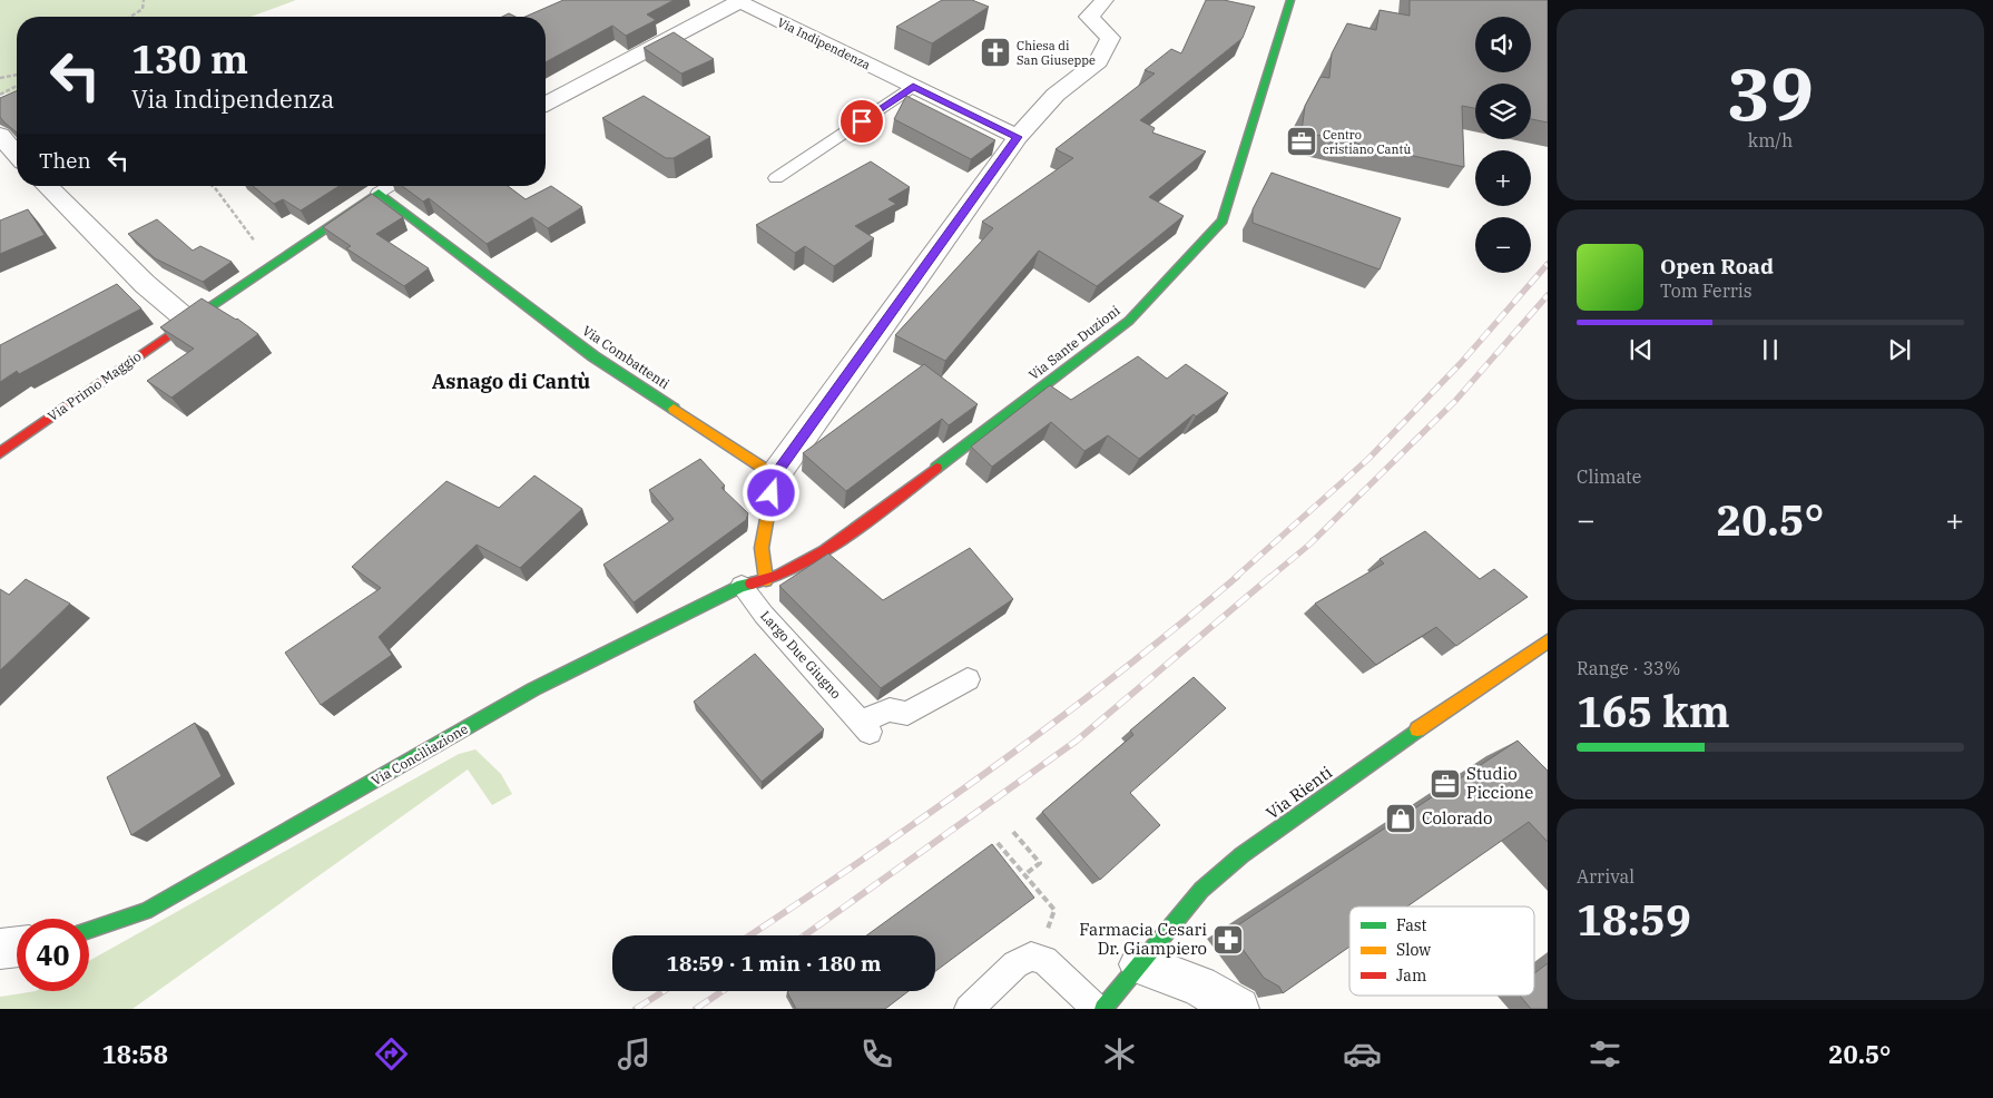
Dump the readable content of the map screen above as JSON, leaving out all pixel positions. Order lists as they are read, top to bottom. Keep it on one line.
{"streets":{"street":["Via Indipendenza","Via Sante Duzioni","Via Combattenti","Via Primo Maggio","Via Conciliazione","Via Rienti"],"lane":["Largo Due Giugno"]},"crossings":[["Via Sante Duzioni","Via Conciliazione"],["Via Combattenti","Via Primo Maggio"],["Largo Due Giugno","Via Conciliazione"]],"districts":["Asnago di Cantù"],"places":{"church":["Chiesa di San Giuseppe"],"office":["Centro cristiano Cantù","Studio Piccione"],"shop":["Colorado"],"pharmacy":["Farmacia Cesari Dr. Giampiero"]},"legend":["Fast","Slow","Jam"],"page":{"tile":[["39","km/h"],"Climate",["Range · 33%","165 km"],["Arrival","18:59"]],"map_buttons":["+","−"],"turn":["130 m","Via Indipendenza"],"then":"Then","song":["Open Road","Tom Ferris"],"heat":["−","20.5°","+"],"limit":"40","trip":"18:59 · 1 min · 180 m","tabs":["18:58","20.5°"]}}
